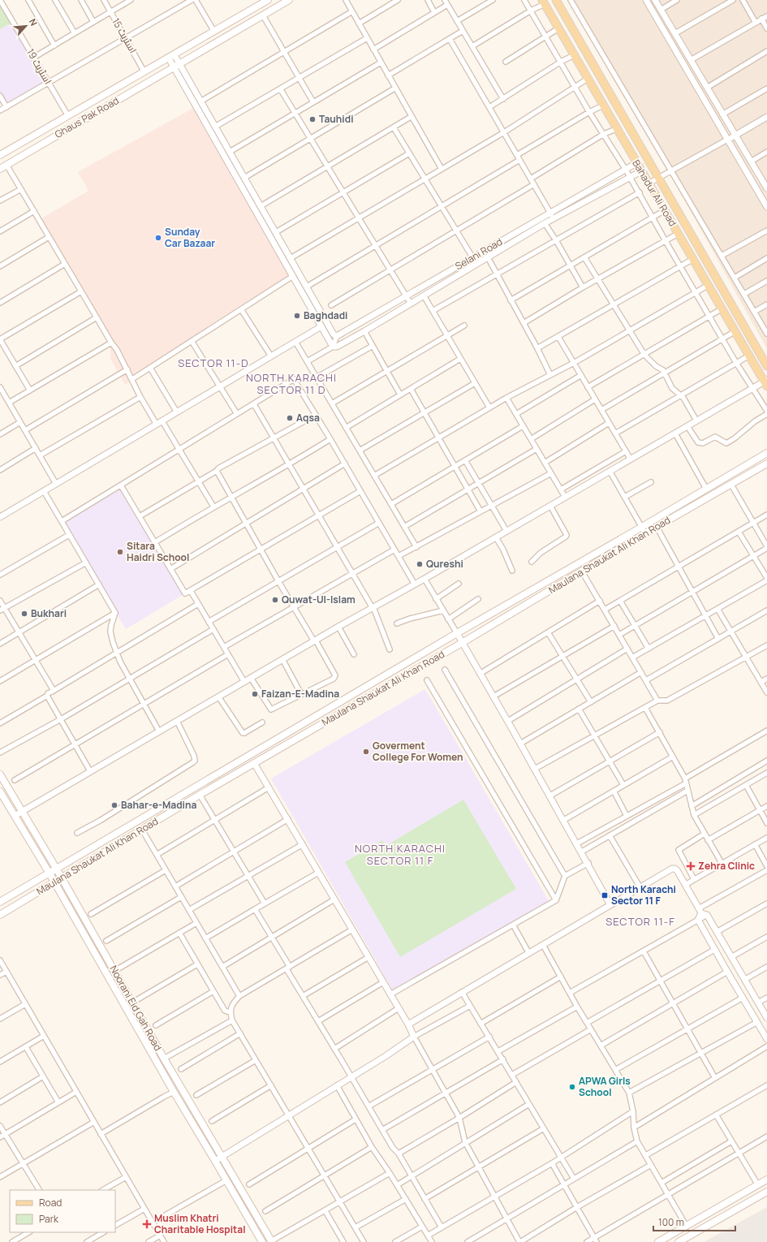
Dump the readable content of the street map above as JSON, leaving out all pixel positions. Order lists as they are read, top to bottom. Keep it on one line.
{"streets":{"main road":["Ghaus Pak Road","Bahadur Ali Road","Maulana Shaukat Ali Khan Road","Noorani Eid Gah Road"],"street":["اسٹریٹ 15","اسٹریٹ 19","Selani Road"]},"crossings":[["Bahadur Ali Road","Selani Road"],["Maulana Shaukat Ali Khan Road","Noorani Eid Gah Road"]],"districts":["SECTOR 11-D","NORTH KARACHI SECTOR 11 D","NORTH KARACHI SECTOR 11 F","SECTOR 11-F"],"places":{"other":["Tauhidi","Sunday Car Bazaar","Baghdadi","Aqsa","Sitara Haidri School","Qureshi","Quwat-Ul-Islam","Bukhari","Faizan-E-Madina","Goverment College For Women","Bahar-e-Madina","APWA Girls School"],"health":["Zehra Clinic","Muslim Khatri Charitable Hospital"],"transit":["North Karachi Sector 11 F"]},"legend":["Road","Park"],"scale_bar":"100 m","north":"top right"}
